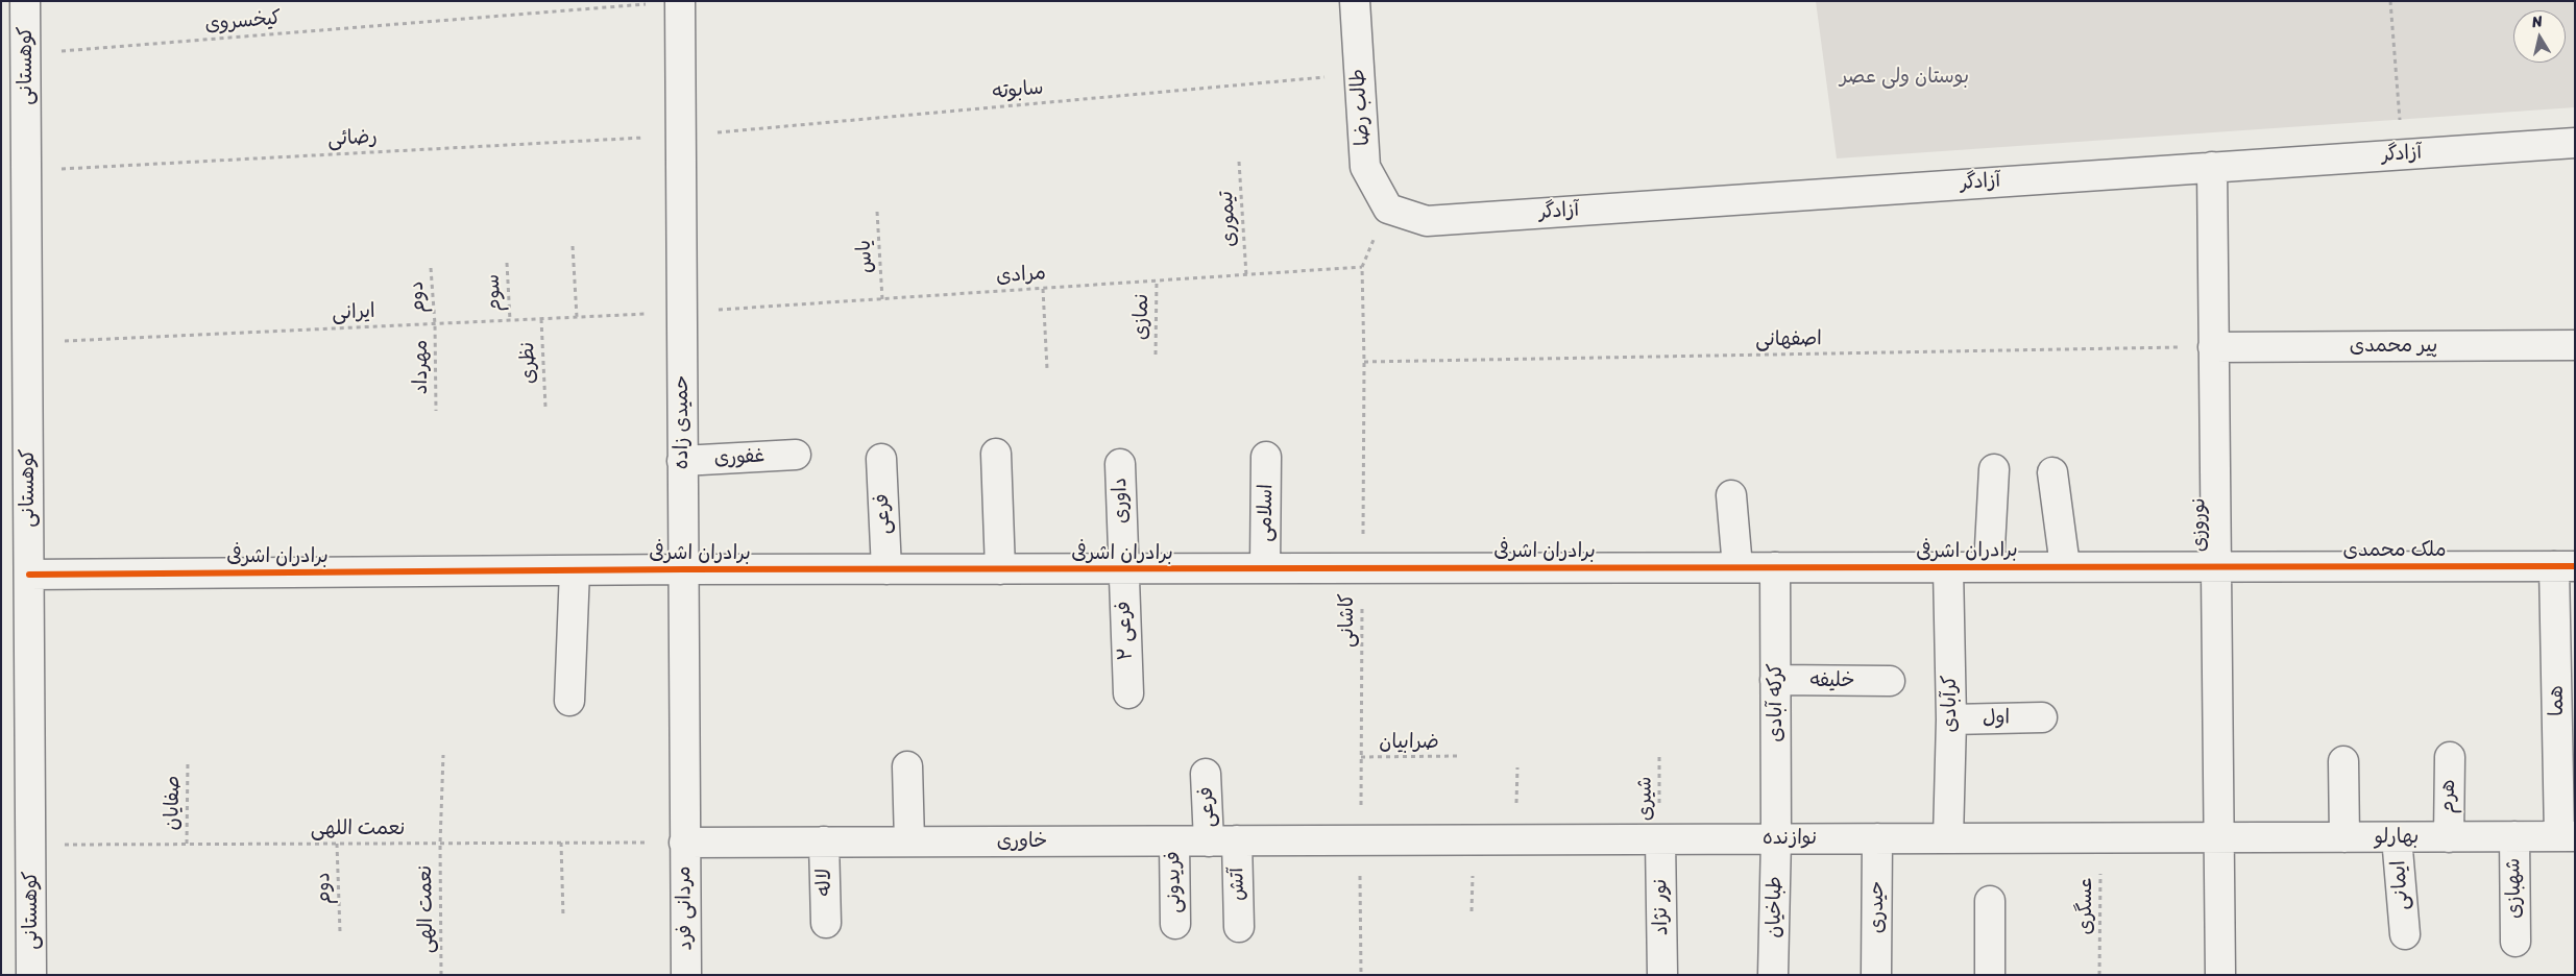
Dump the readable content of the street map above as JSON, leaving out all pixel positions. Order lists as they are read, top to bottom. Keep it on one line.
{"streets":{"street":["کوهستانی","طالب رضا","آزادگر","پیر محمدی","حمیدی زاده","غفوری","داوری","اسلامی","فرعی","نوروزی","ملک محمدی","برادران اشرفی","فرعی ۲","خلیفه","هما","کرکه آبادی","کرآبادی","اول","هرم","بهارلو","نوازنده","خاوری","لاله","فریدونی","آتش","ایمانی","شهبازی","نور نژاد","طباخیان","حیدری","مردانی فرد"],"path":["کیخسروی","سابوته","رضائی","تیموری","یاس","مرادی","سوم","دوم","ایرانی","نمازی","اصفهانی","نظری","مهرداد","کاشانی","ضرابیان","شیری","صفایان","نعمت اللهی","عسگری","نعمت الهی"]},"crossings":[["کیخسروی","کوهستانی"],["کیخسروی","حمیدی زاده"],["کوهستانی","رضائی"],["کوهستانی","ایرانی"],["کوهستانی","برادران اشرفی"],["کوهستانی","نعمت اللهی"],["سابوته","طالب رضا"],["سابوته","رضائی"],["سابوته","حمیدی زاده"],["طالب رضا","آزادگر"],["رضائی","حمیدی زاده"],["آزادگر","نوروزی"],["تیموری","مرادی"],["یاس","مرادی"],["مرادی","ایرانی"],["مرادی","نمازی"],["مرادی","حمیدی زاده"],["مرادی","کاشانی"],["سوم","ایرانی"],["دوم","ایرانی"],["دوم","مهرداد"],["دوم","نعمت اللهی"],["ایرانی","نظری"],["ایرانی","مهرداد"],["ایرانی","حمیدی زاده"],["اصفهانی","پیر محمدی"],["اصفهانی","نوروزی"],["اصفهانی","کاشانی"],["پیر محمدی","نوروزی"],["حمیدی زاده","غفوری"],["حمیدی زاده","برادران اشرفی"],["حمیدی زاده","نعمت اللهی"],["حمیدی زاده","خاوری"],["حمیدی زاده","مردانی فرد"],["داوری","برادران اشرفی"],["داوری","فرعی ۲"],["اسلامی","برادران اشرفی"],["فرعی","برادران اشرفی"],["فرعی","خاوری"],["نوروزی","ملک محمدی"],["نوروزی","برادران اشرفی"],["نوروزی","بهارلو"],["نوروزی","نوازنده"],["ملک محمدی","برادران اشرفی"],["ملک محمدی","هما"],["برادران اشرفی","کاشانی"],["برادران اشرفی","فرعی ۲"],["برادران اشرفی","کرکه آبادی"],["برادران اشرفی","کرآبادی"],["کاشانی","ضرابیان"],["کاشانی","نوازنده"],["کاشانی","خاوری"],["خلیفه","کرکه آبادی"],["هما","بهارلو"],["کرکه آبادی","نوازنده"],["کرکه آبادی","طباخیان"],["کرآبادی","اول"],["کرآبادی","نوازنده"],["هرم","بهارلو"],["شیری","نوازنده"],["شیری","نور نژاد"],["صفایان","نعمت اللهی"],["نعمت اللهی","خاوری"],["نعمت اللهی","مردانی فرد"],["نعمت اللهی","نعمت الهی"],["بهارلو","نوازنده"],["بهارلو","ایمانی"],["بهارلو","شهبازی"],["نوازنده","خاوری"],["نوازنده","عسگری"],["نوازنده","نور نژاد"],["نوازنده","طباخیان"],["نوازنده","حیدری"],["خاوری","لاله"],["خاوری","فریدونی"],["خاوری","آتش"],["خاوری","مردانی فرد"]],"parks":["بوستان ولی عصر"],"north":"top"}
